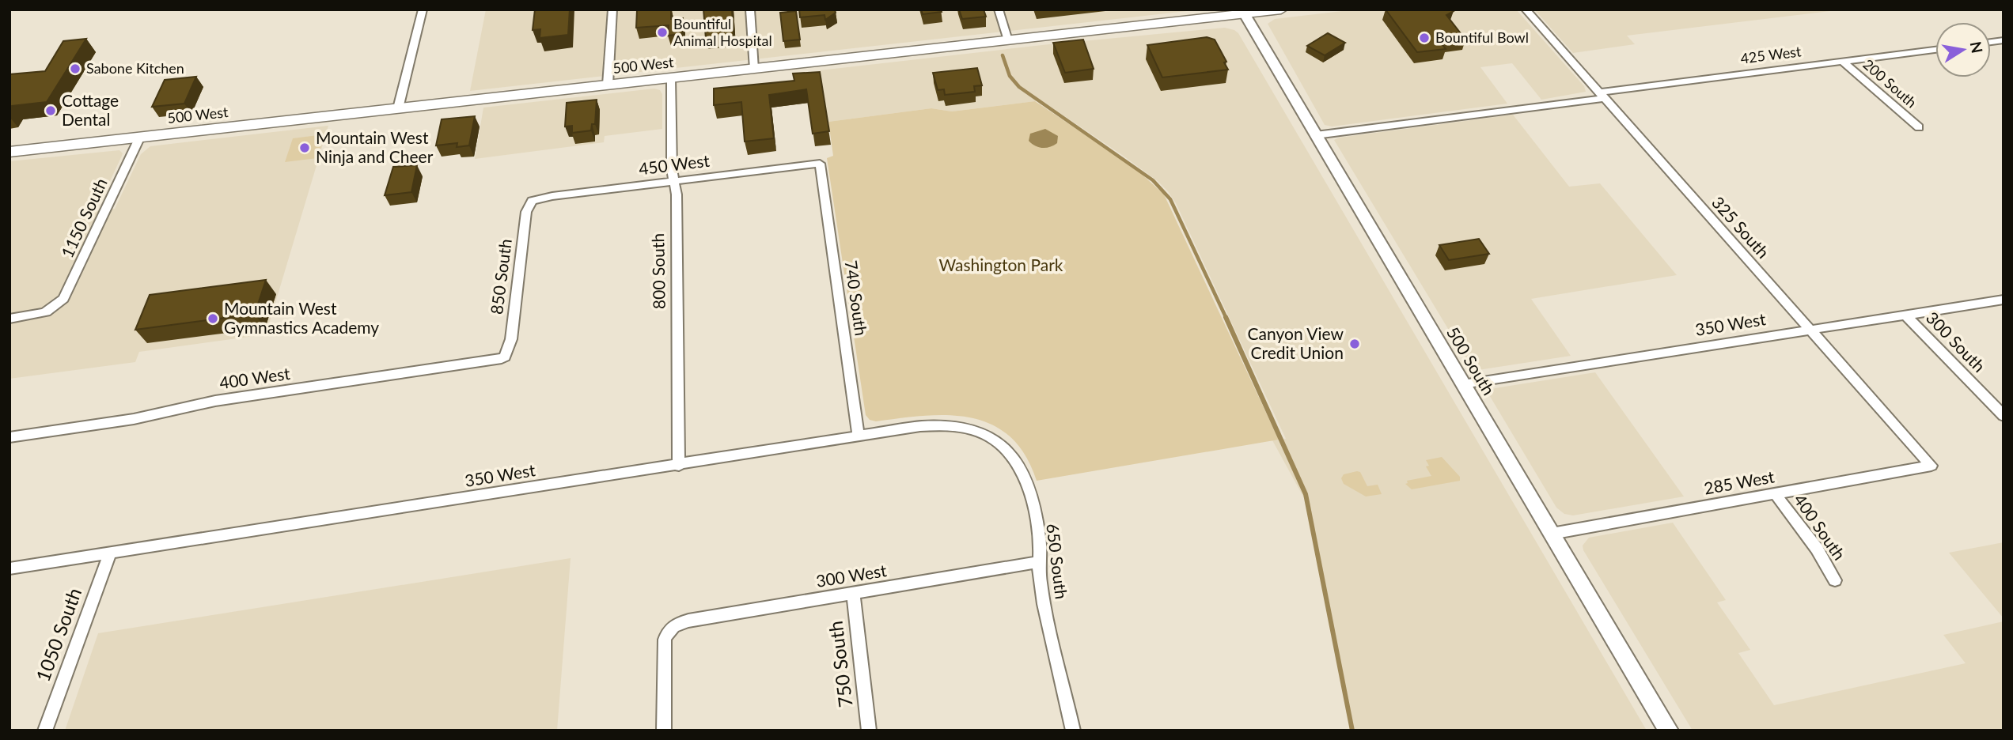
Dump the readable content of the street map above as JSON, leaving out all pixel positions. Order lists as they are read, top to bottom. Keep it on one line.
{"streets":{"main road":["500 West","500 South"],"street":["425 West","200 South","450 West","1150 South","325 South","800 South","850 South","740 South","350 West","300 South","400 West","285 West","400 South","650 South","300 West","1050 South","750 South"]},"crossings":[["425 West","200 South"],["425 West","325 South"],["425 West","500 South"],["500 West","1150 South"],["500 West","800 South"],["500 West","500 South"],["450 West","800 South"],["450 West","850 South"],["450 West","740 South"],["325 South","350 West"],["325 South","285 West"],["800 South","350 West"],["850 South","400 West"],["740 South","350 West"],["350 West","300 South"],["350 West","500 South"],["350 West","650 South"],["350 West","1050 South"],["500 South","285 West"],["285 West","400 South"],["650 South","300 West"],["300 West","750 South"]],"parks":["Washington Park"],"places":["Bountiful Animal Hospital","Bountiful Bowl","Sabone Kitchen","Cottage Dental","Mountain West Ninja and Cheer","Mountain West Gymnastics Academy","Canyon View Credit Union"],"north":"right"}
